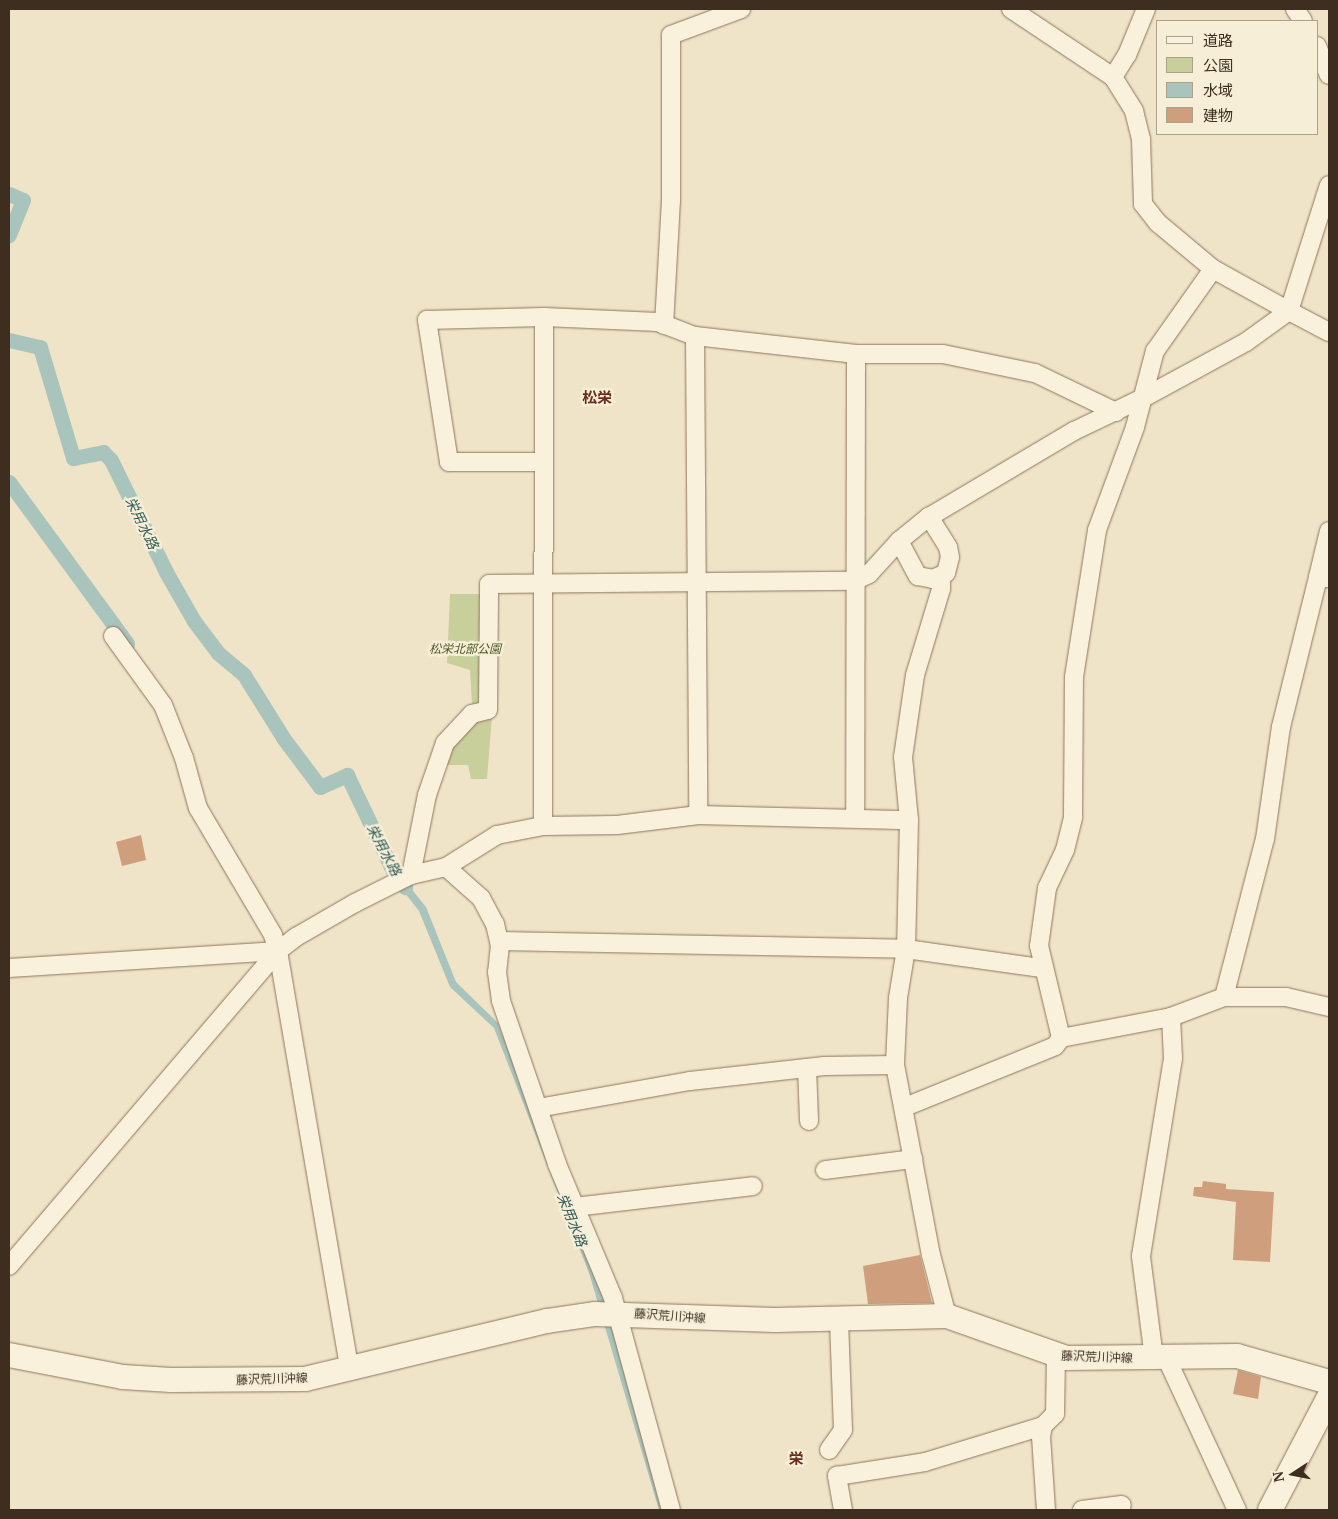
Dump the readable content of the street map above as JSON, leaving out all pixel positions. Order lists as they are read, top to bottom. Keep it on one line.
{"streets":{"main road":["藤沢荒川沖線"]},"districts":["松栄","栄"],"water":["栄用水路"],"parks":["松栄北部公園"],"legend":["道路","公園","水域","建物"],"north":"left"}
